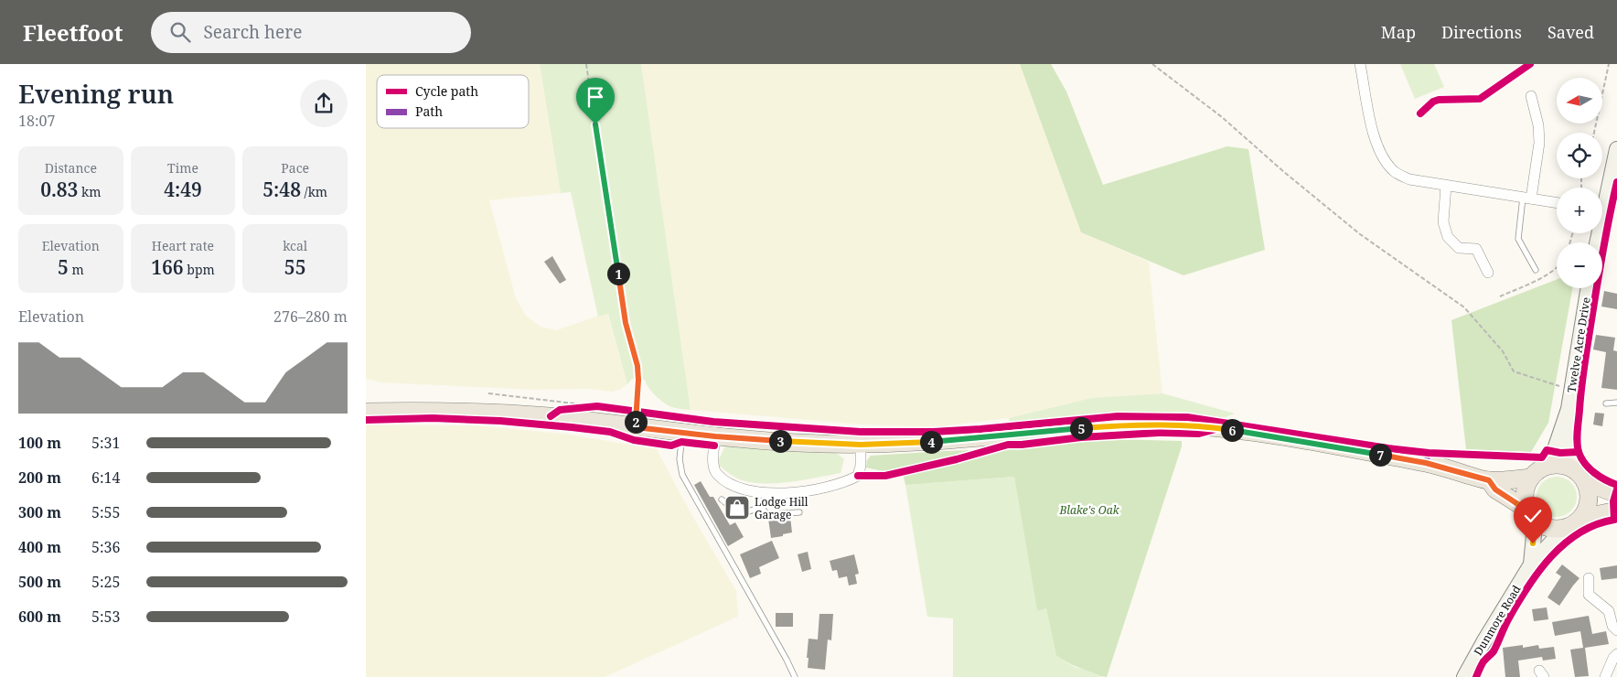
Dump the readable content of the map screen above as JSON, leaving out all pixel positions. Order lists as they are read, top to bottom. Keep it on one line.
{"streets":{"street":["Twelve Acre Drive","Dunmore Road"]},"crossings":[["Twelve Acre Drive","Dunmore Road"]],"parks":["Blake's Oak"],"places":{"shop":["Lodge Hill Garage"]},"legend":["Cycle path","Path"],"north":"left","page":{"header":"Fleetfoot","search":"Search here","nav":["Map","Directions","Saved"],"heading":["Evening run","18:07"],"map_buttons":["+","−"],"stats":[["Distance","0.83 km"],["Time","4:49"],["Pace","5:48 /km"],["Elevation","5 m"],["Heart rate","166 bpm"],["kcal","55"]],"pins":["1","2","5","6","3","4","7"],"chart":["Elevation","276–280 m"],"list":[{"name":"100 m","note":"5:31"},{"name":"200 m","note":"6:14"},{"name":"300 m","note":"5:55"},{"name":"400 m","note":"5:36"},{"name":"500 m","note":"5:25"},{"name":"600 m","note":"5:53"}]}}
